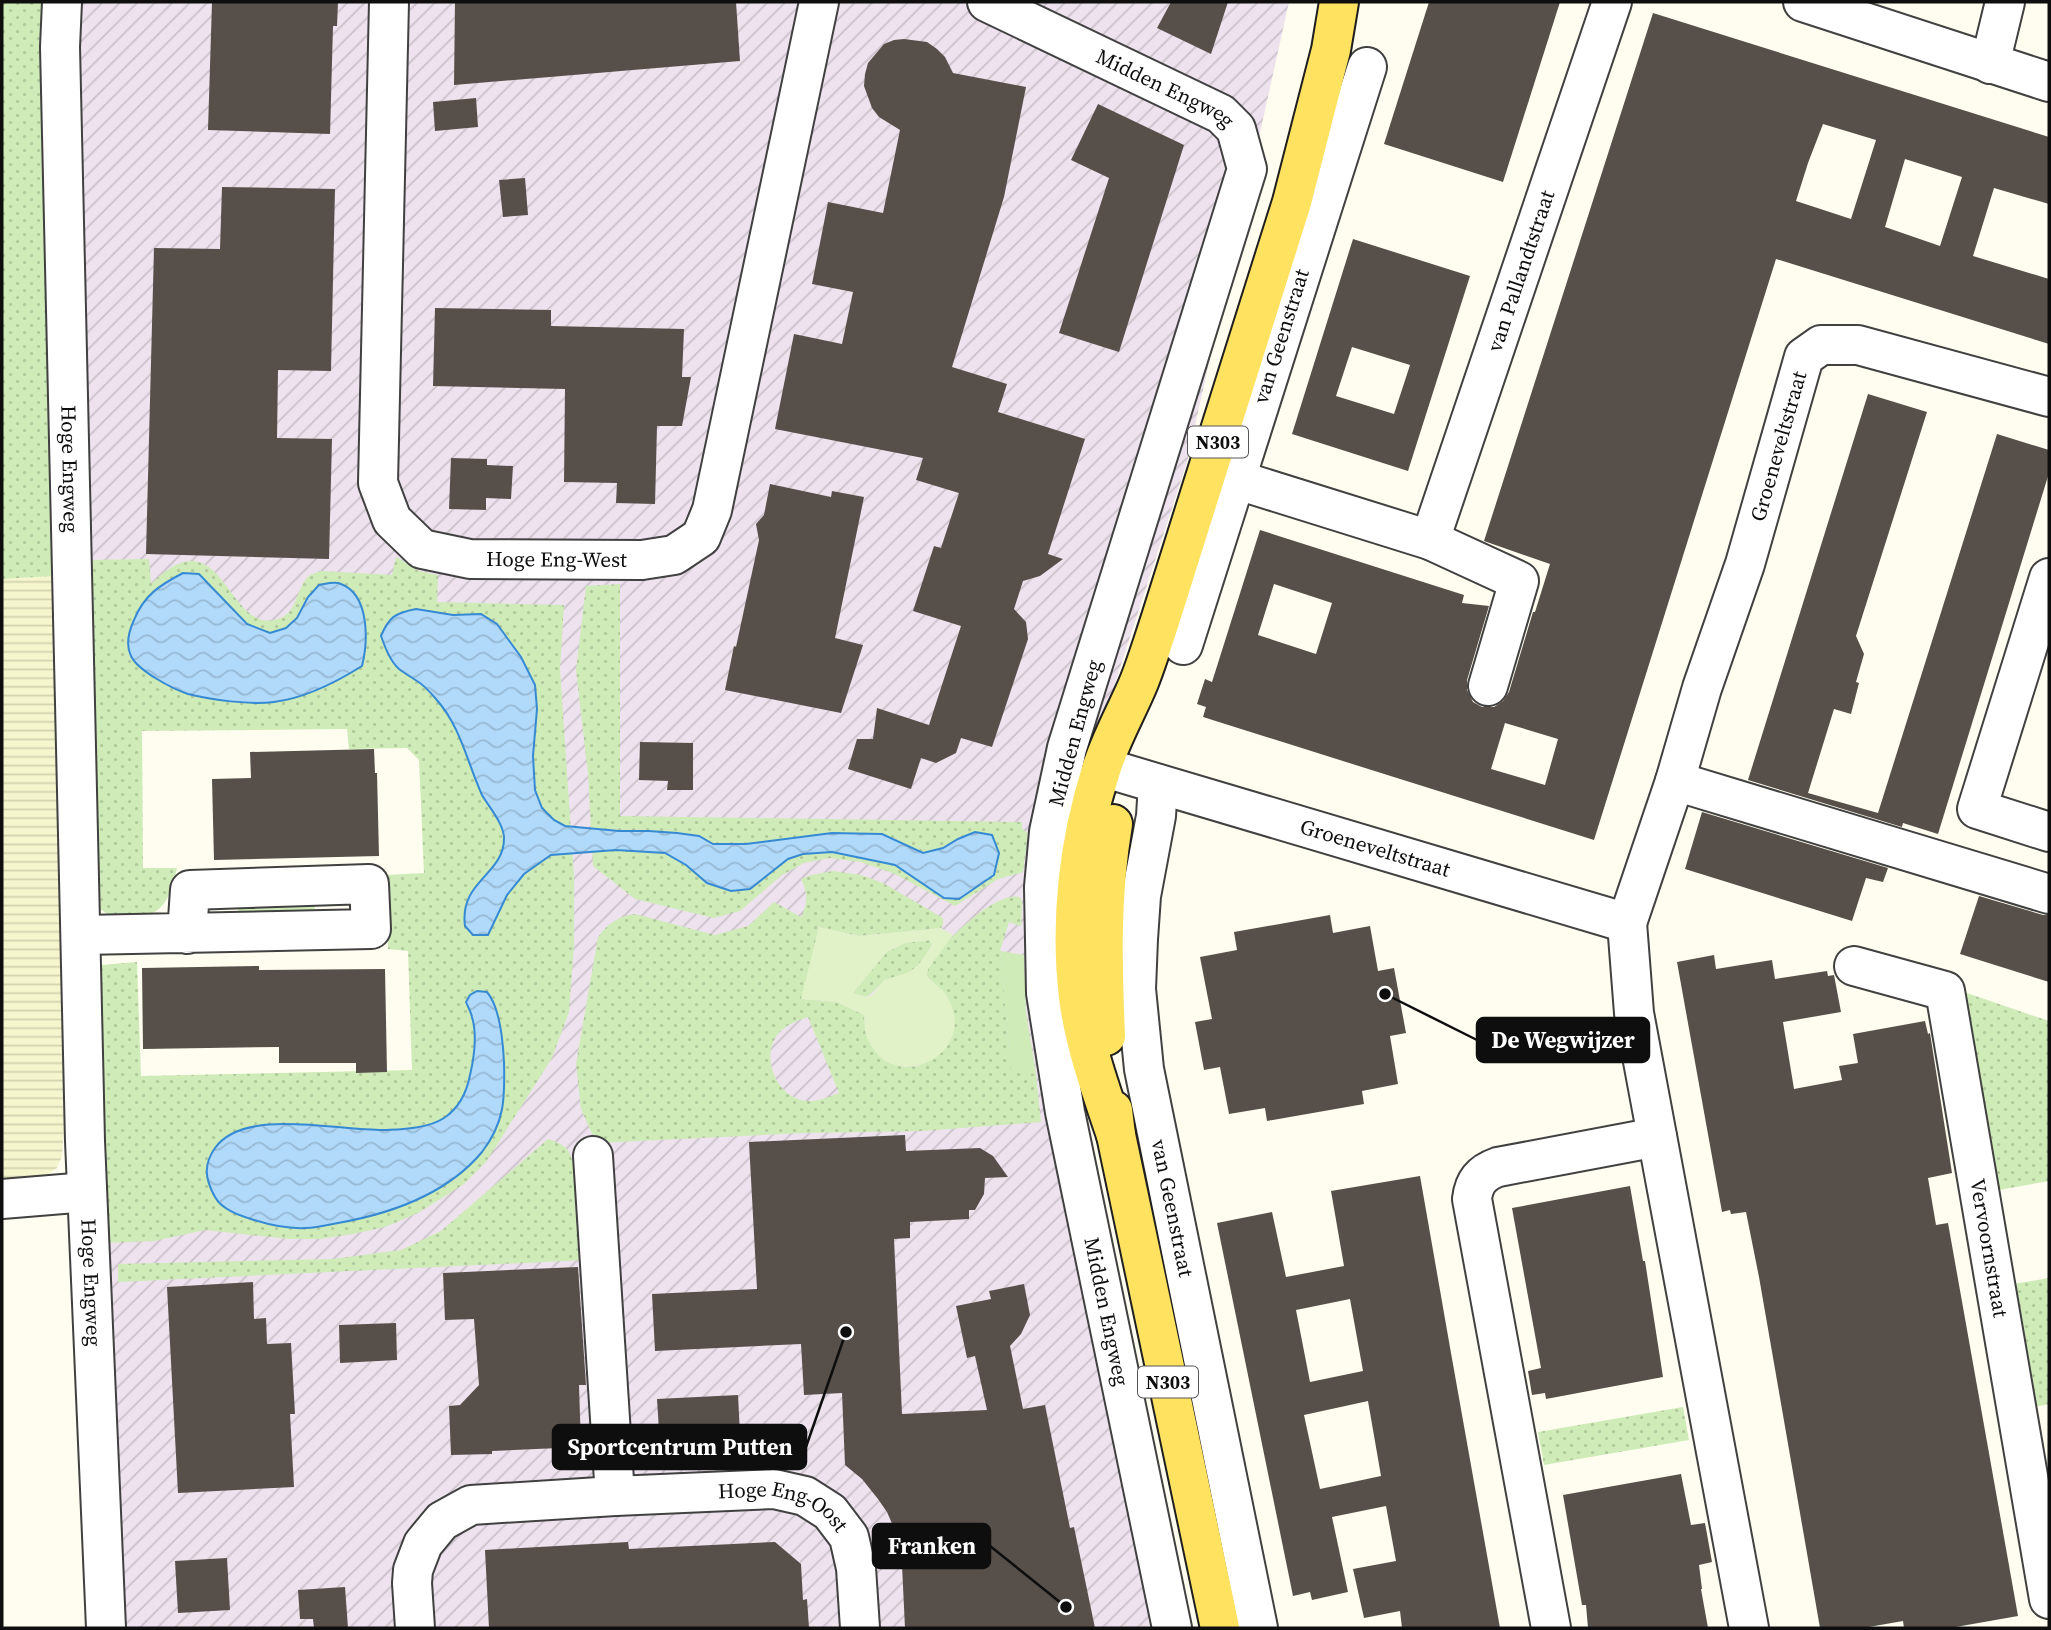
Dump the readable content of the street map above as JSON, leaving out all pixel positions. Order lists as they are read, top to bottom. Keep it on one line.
{"streets":{"main road":["van Geenstraat","N303"],"street":["Midden Engweg","van Pallandtstraat","Groeneveltstraat","Hoge Engweg","Hoge Eng-West","Vervoornstraat","Hoge Eng-Oost"]},"crossings":[["van Geenstraat","Groeneveltstraat"]],"places":["De Wegwijzer","Sportcentrum Putten","Franken"]}
